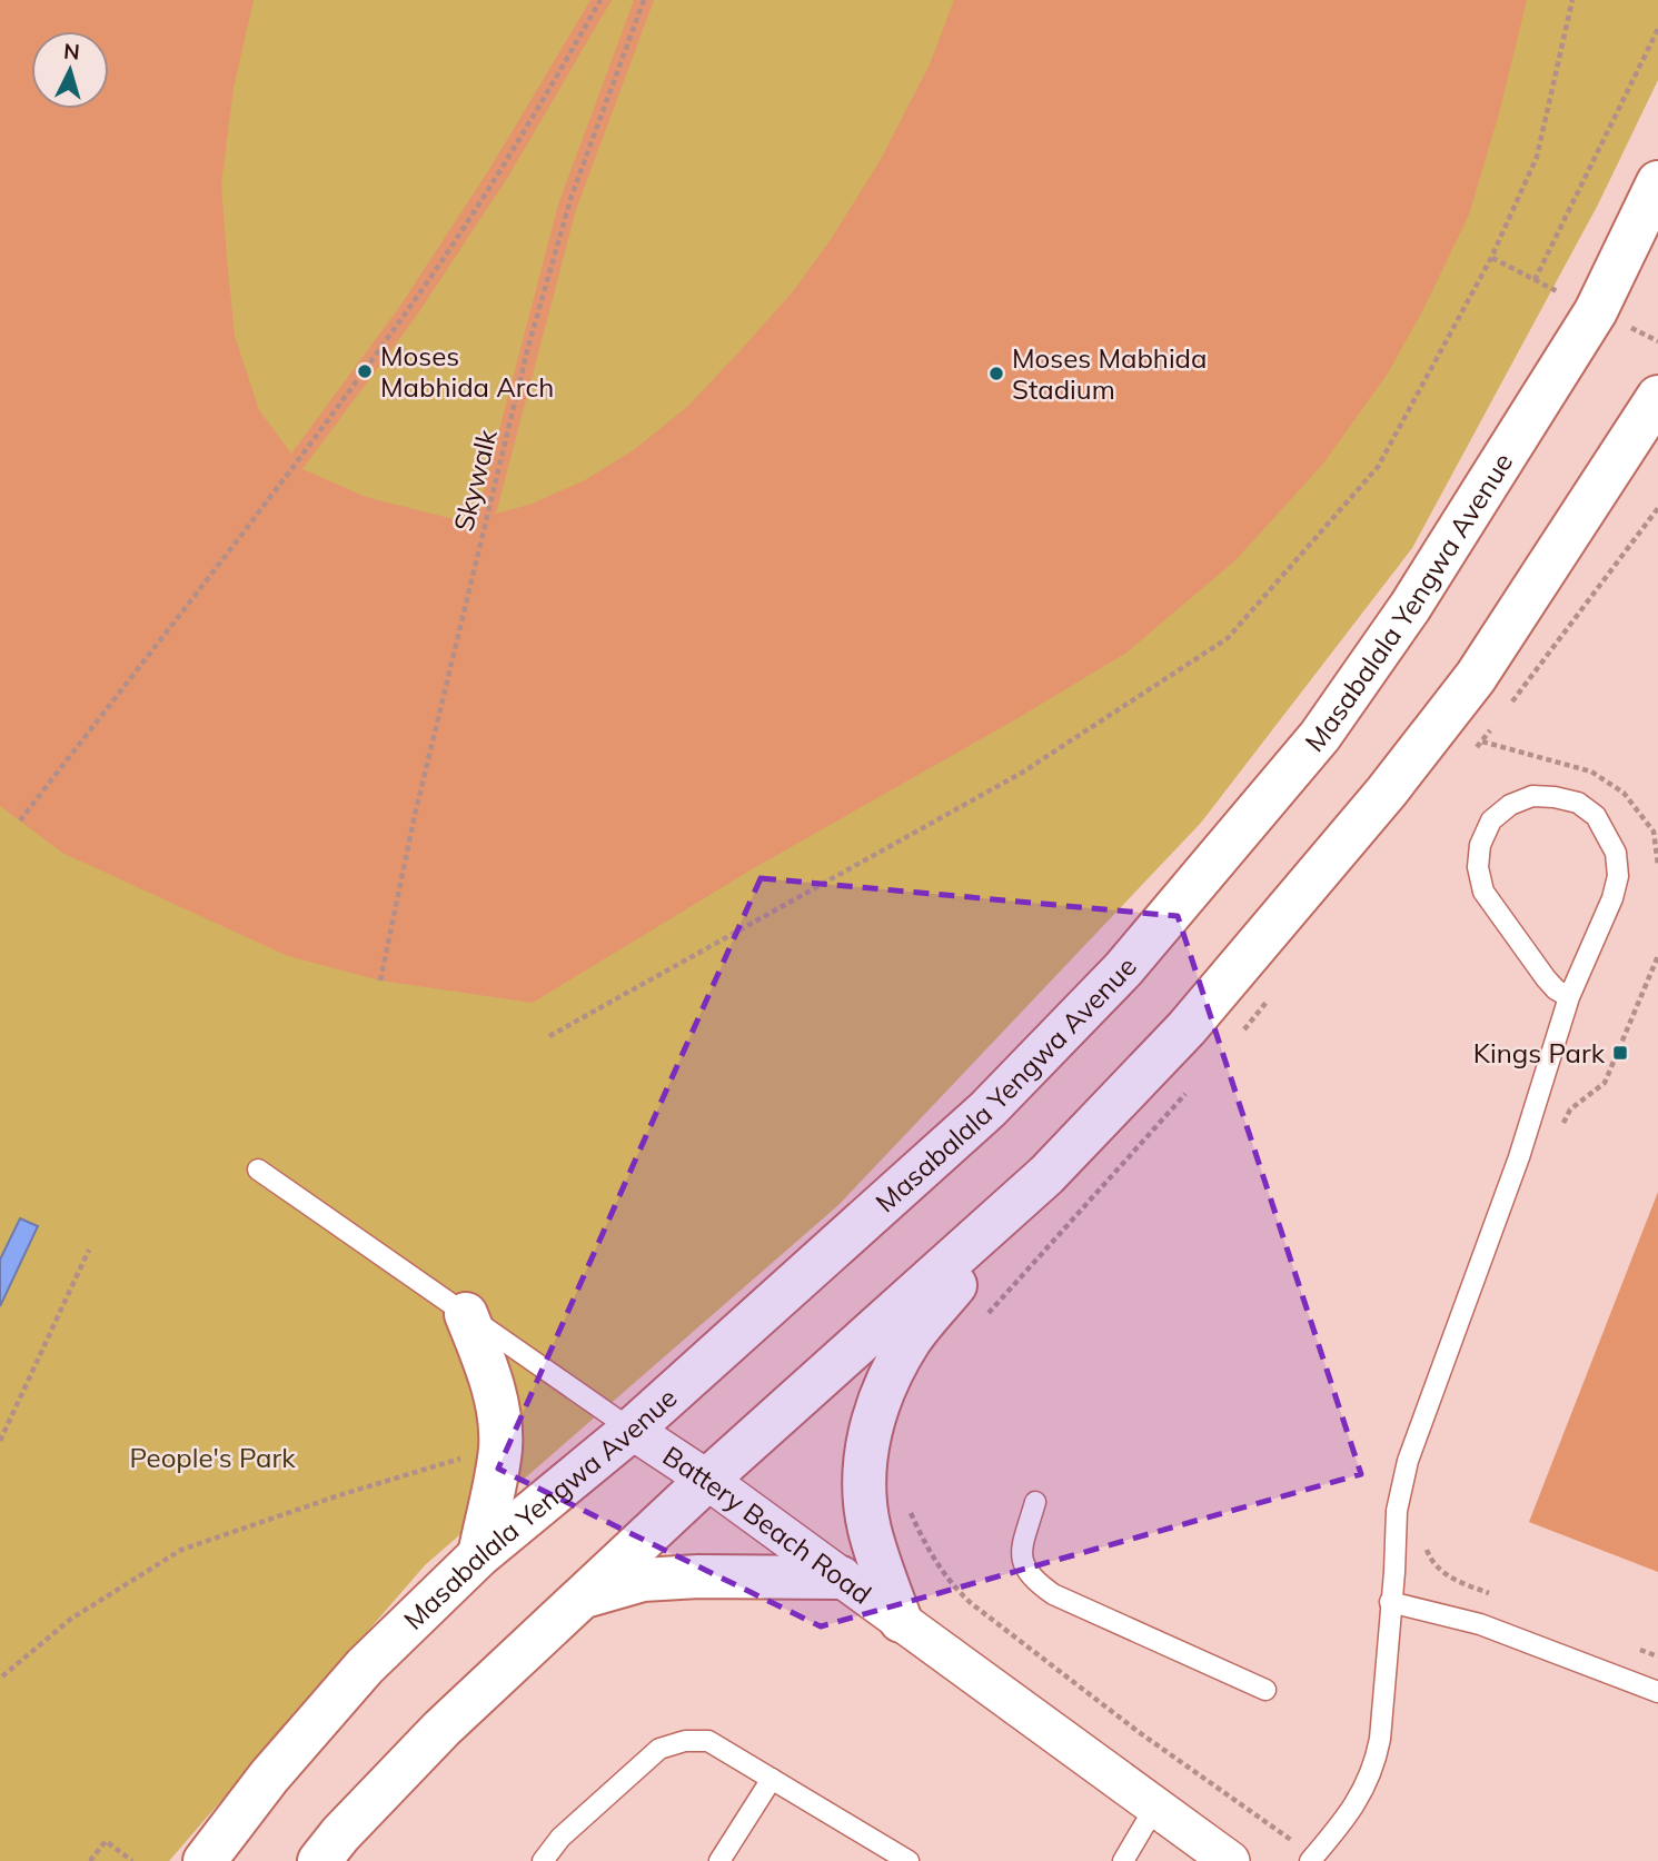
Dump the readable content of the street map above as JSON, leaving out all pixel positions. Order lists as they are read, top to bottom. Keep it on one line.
{"streets":{"main road":["Masabalala Yengwa Avenue"],"street":["Battery Beach Road"],"path":["Skywalk"]},"crossings":[["Masabalala Yengwa Avenue","Battery Beach Road"]],"parks":["People's Park"],"places":{"other":["Moses Mabhida Arch","Moses Mabhida Stadium"],"transit":["Kings Park"]},"north":"top"}
